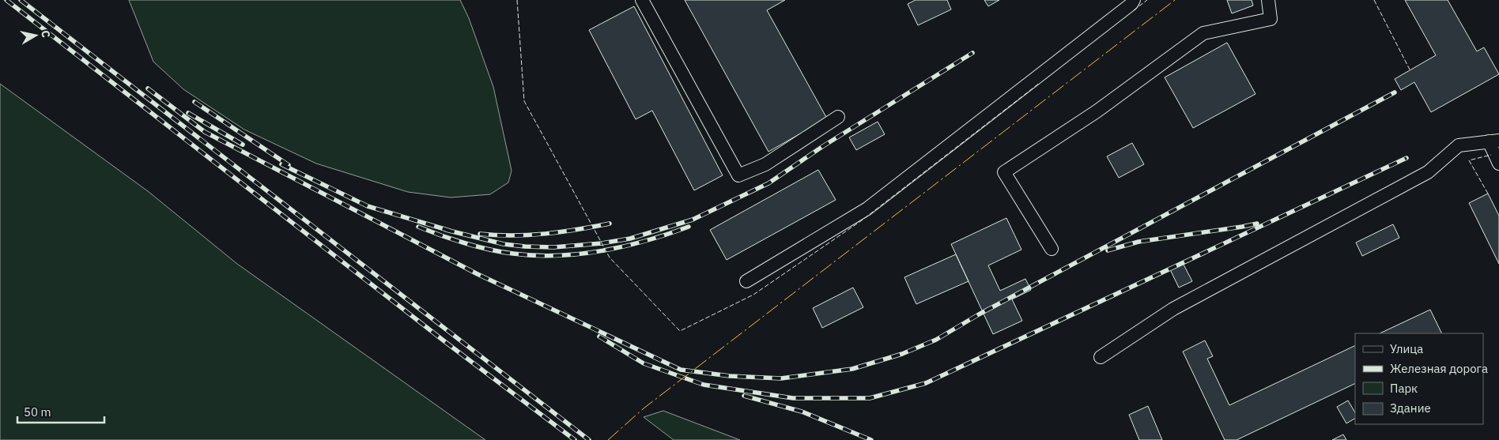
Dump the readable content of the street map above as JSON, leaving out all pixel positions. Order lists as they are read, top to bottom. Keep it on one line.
{"legend":["Улица","Железная дорога","Парк","Здание"],"scale_bar":"50 m","north":"right"}
